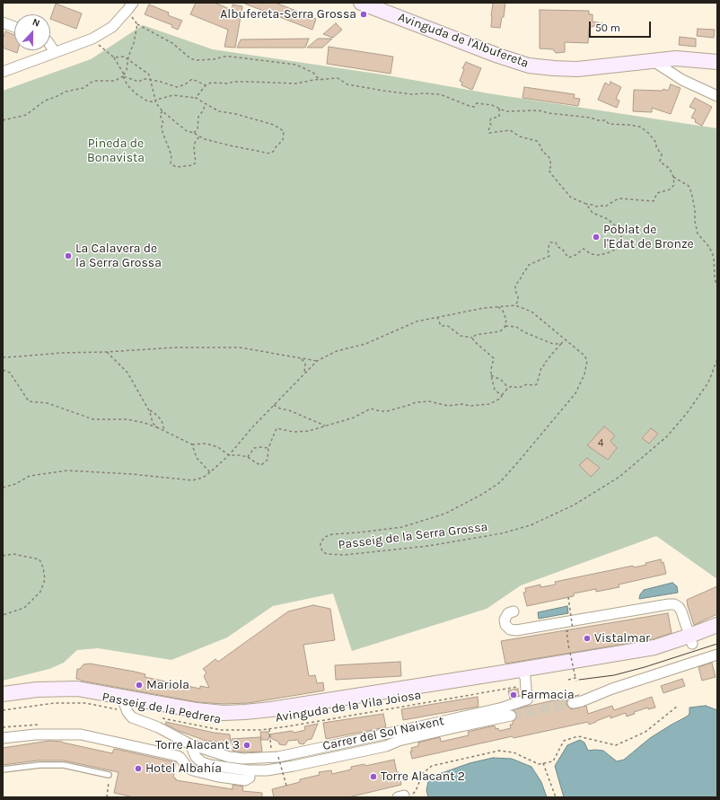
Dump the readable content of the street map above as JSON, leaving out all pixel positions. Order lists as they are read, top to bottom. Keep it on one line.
{"streets":{"main road":["Avinguda de l'Albufereta","Avinguda de la Vila Joiosa"],"street":["Carrer del Sol Naixent"],"path":["Passeig de la Serra Grossa","Passeig de la Pedrera"]},"crossings":[["Avinguda de la Vila Joiosa","Passeig de la Pedrera"],["Avinguda de la Vila Joiosa","Carrer del Sol Naixent"],["Passeig de la Pedrera","Carrer del Sol Naixent"]],"parks":["Pineda de Bonavista"],"places":["Albufereta-Serra Grossa","Poblat de l'Edat de Bronze","La Calavera de la Serra Grossa","Vistalmar","Mariola","Farmacia","Torre Alacant 3","Hotel Albahía","Torre Alacant 2"],"house_numbers":["4"],"scale_bar":"50 m","north":"top"}
